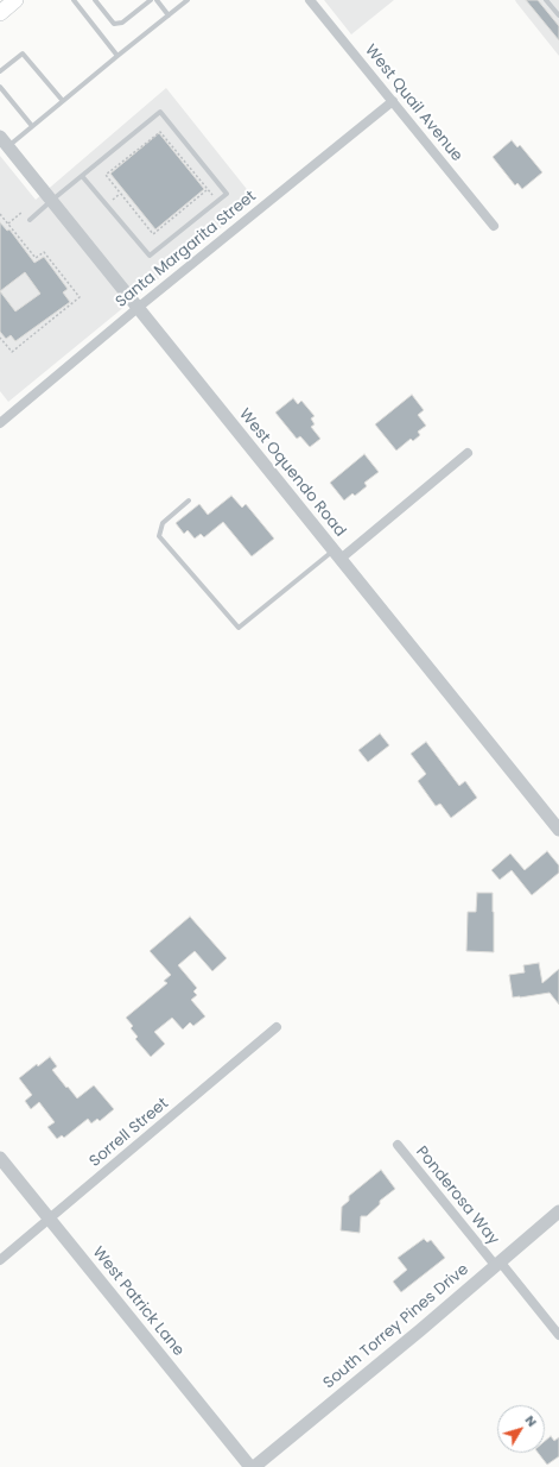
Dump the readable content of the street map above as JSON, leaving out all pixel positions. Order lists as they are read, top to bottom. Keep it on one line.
{"streets":{"street":["West Quail Avenue","Santa Margarita Street","West Oquendo Road","Sorrell Street","Ponderosa Way","West Patrick Lane","South Torrey Pines Drive"]},"crossings":[["West Quail Avenue","Santa Margarita Street"],["Santa Margarita Street","West Oquendo Road"],["Sorrell Street","West Patrick Lane"],["Ponderosa Way","South Torrey Pines Drive"]],"north":"top right"}
